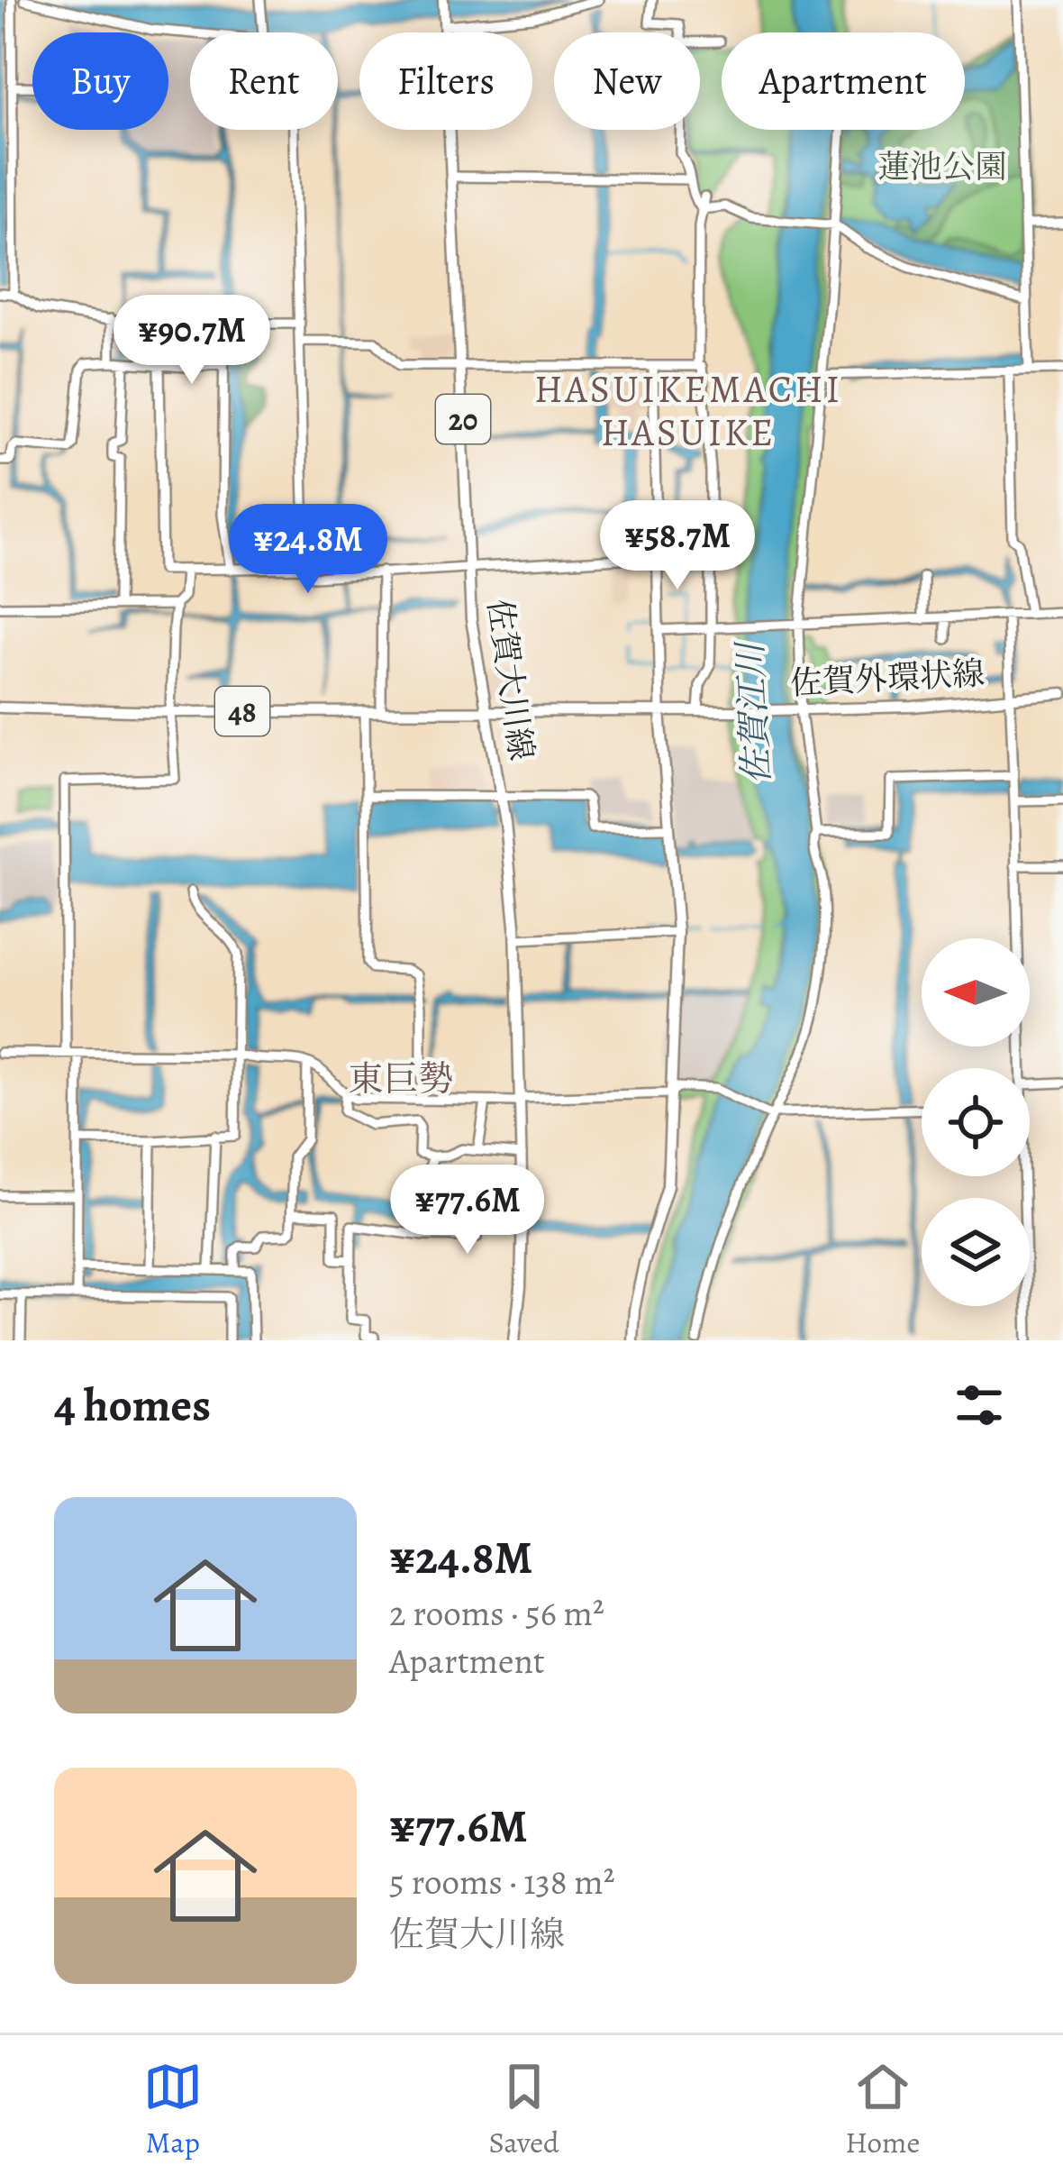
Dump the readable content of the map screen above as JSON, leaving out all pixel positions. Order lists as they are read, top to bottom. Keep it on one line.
{"streets":{"main road":["20","佐賀外環状線","佐賀大川線","48"]},"crossings":[["20","佐賀大川線"],["佐賀外環状線","佐賀大川線"]],"districts":["HASUIKEMACHI HASUIKE","東巨勢"],"water":["佐賀江川"],"parks":["蓮池公園"],"north":"left","page":{"chip":["Buy","Rent","Filters","New","Apartment"],"price":["¥90.7M","¥58.7M","¥24.8M","¥77.6M"],"heading":"4 homes","list":[{"name":"¥24.8M","note":"2 rooms · 56 m² · Apartment"},{"name":"¥77.6M","note":"5 rooms · 138 m² · 佐賀大川線"}],"tabs":["Map","Saved","Home"]}}
